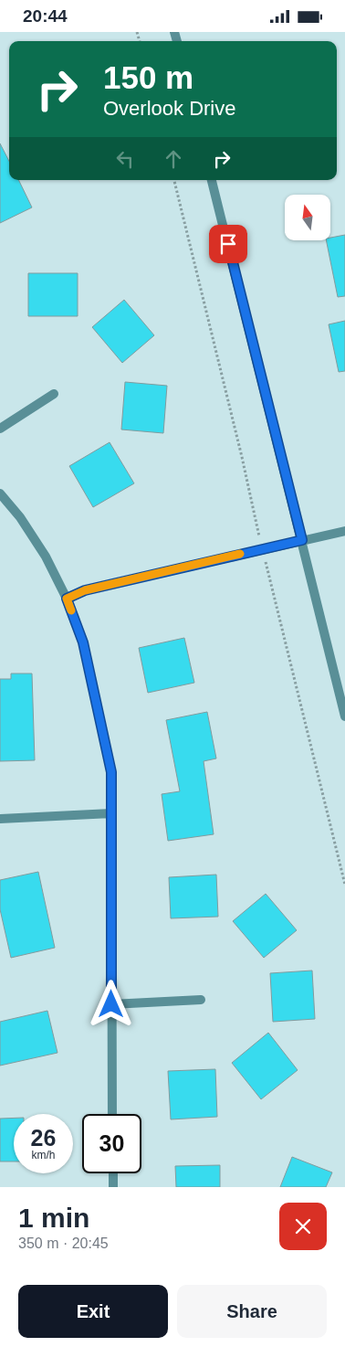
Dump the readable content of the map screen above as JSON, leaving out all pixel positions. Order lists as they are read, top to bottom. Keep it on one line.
{"north":"top","page":{"status":"20:44","turn":["150 m","Overlook Drive"],"speed":"26 km/h","limit":"30","heading":["1 min","350 m · 20:45"],"buttons":["Exit","Share"]}}
